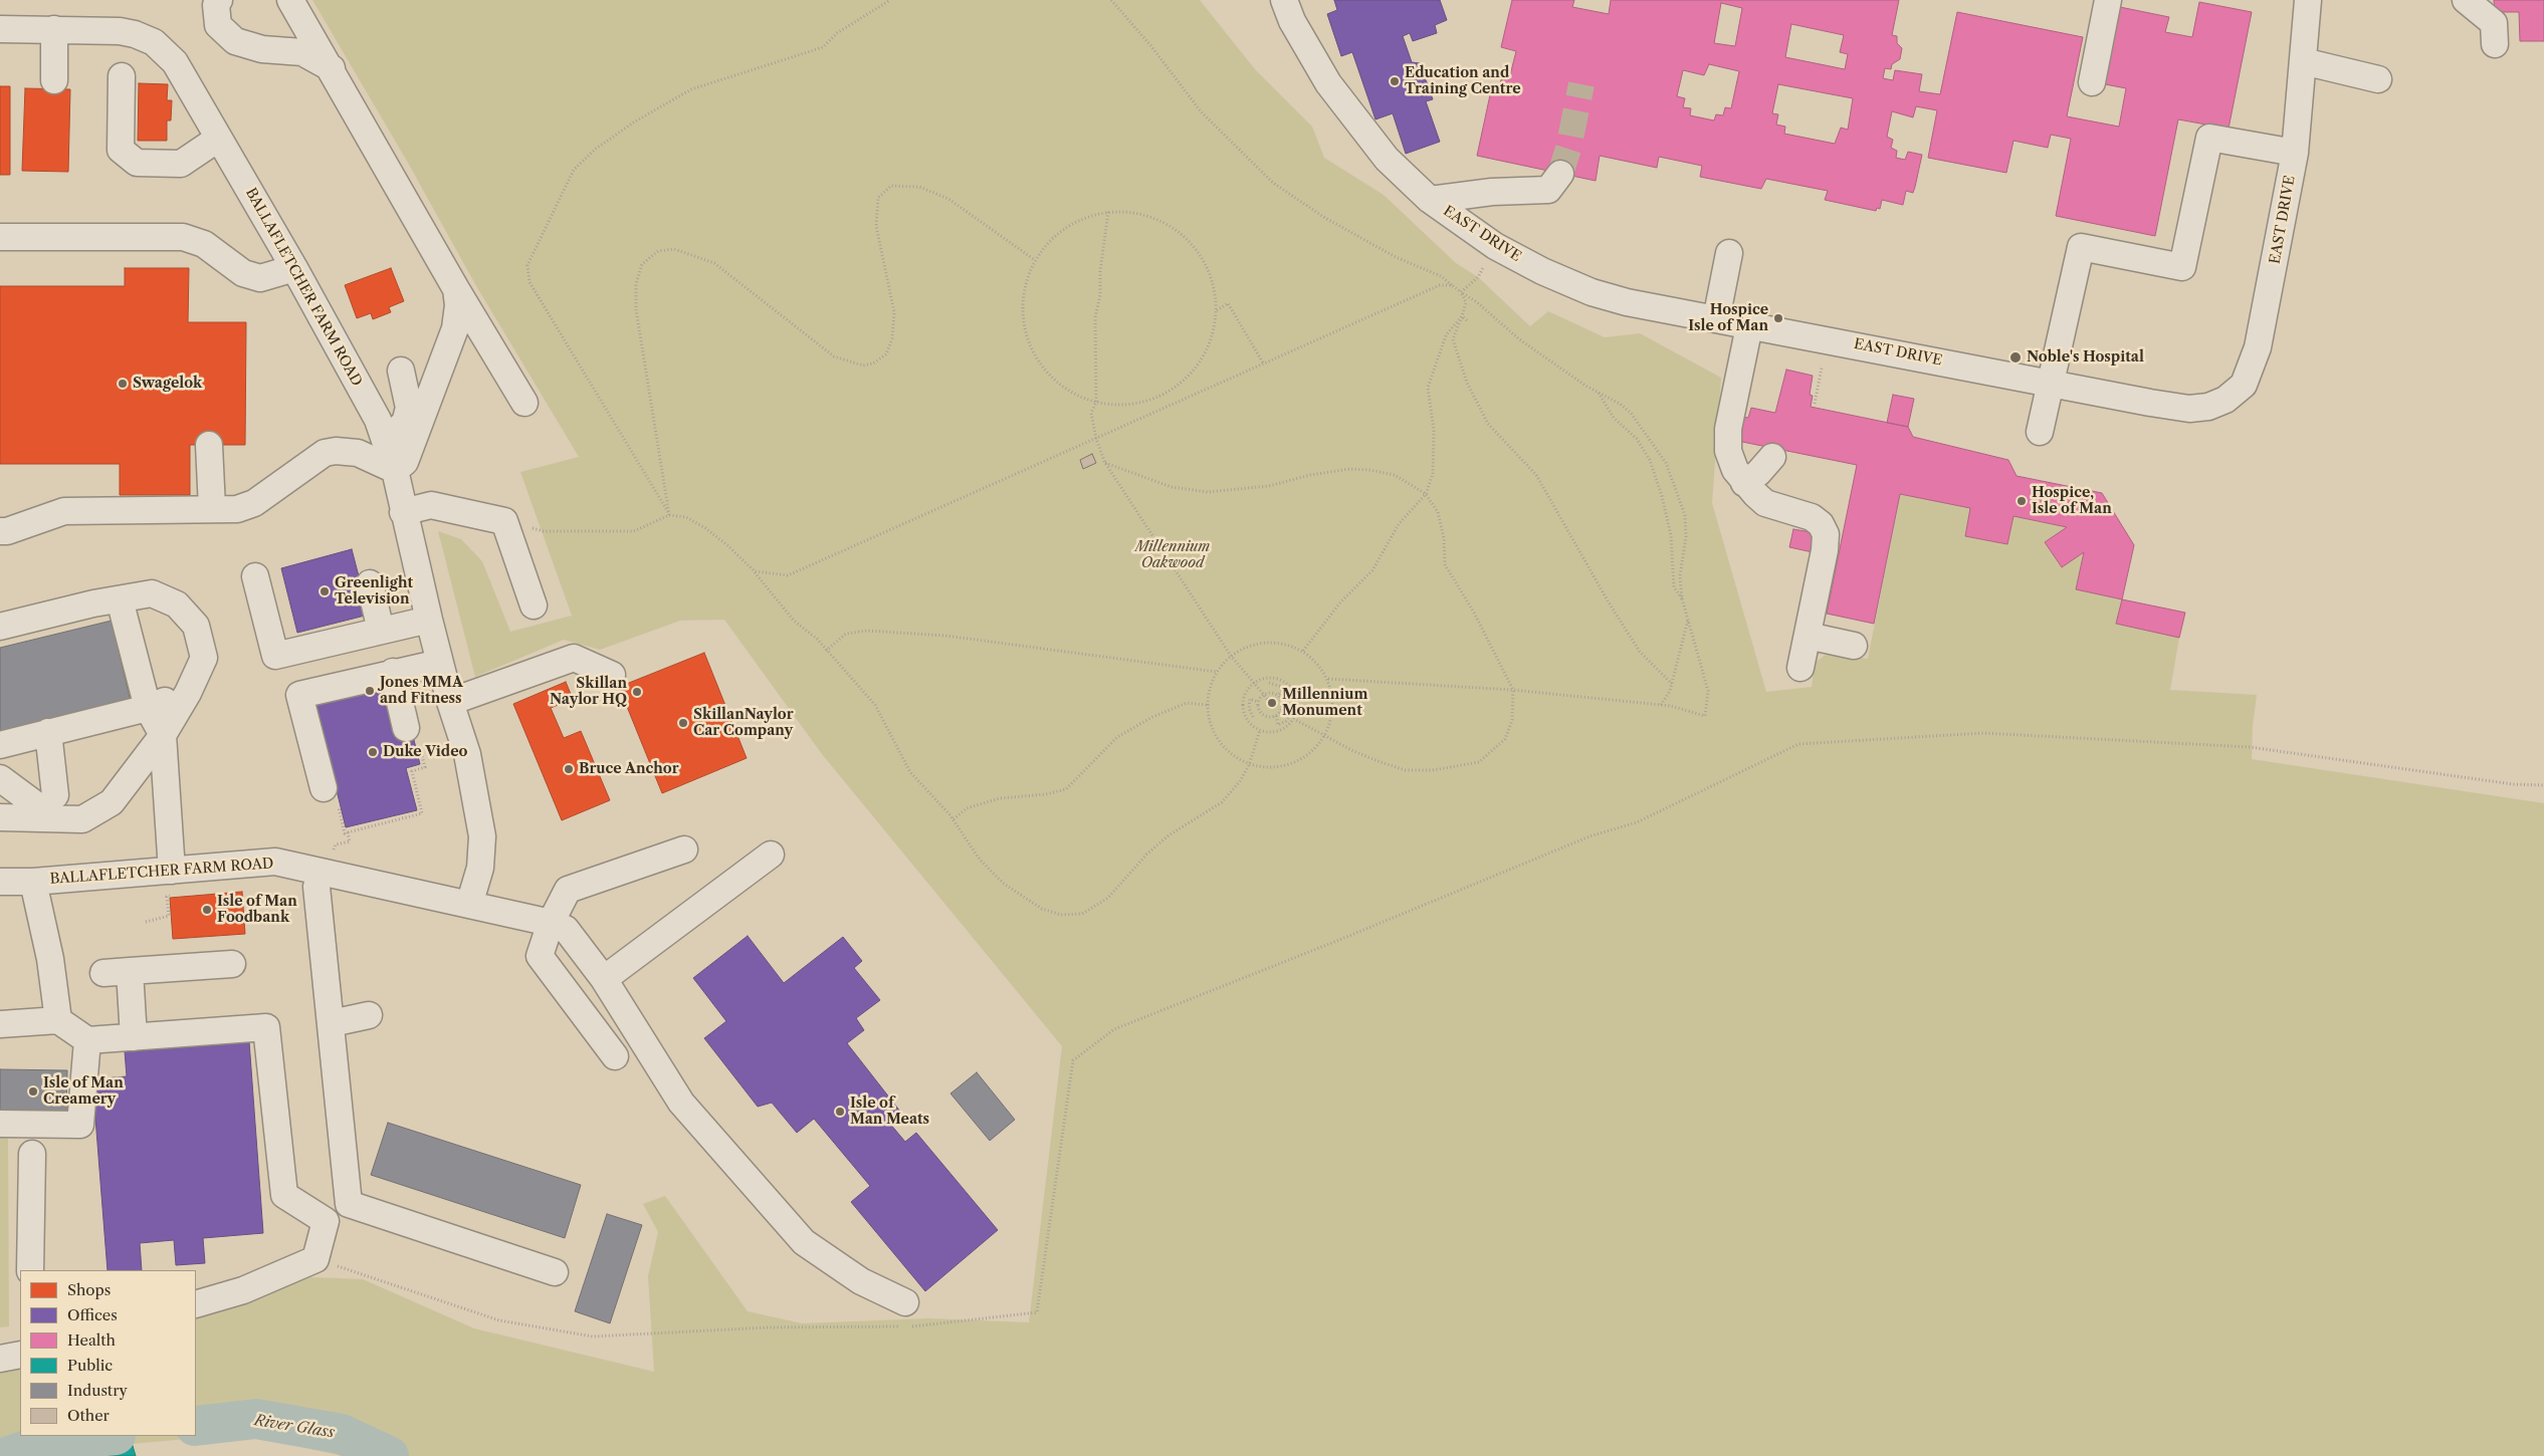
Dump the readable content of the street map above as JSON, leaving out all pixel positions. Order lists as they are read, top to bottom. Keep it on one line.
{"streets":{"street":["EAST DRIVE","BALLAFLETCHER FARM ROAD"]},"water":["River Glass"],"parks":["Millennium Oakwood"],"places":["Education and Training Centre","Hospice Isle of Man","Noble's Hospital","Swagelok","Hospice, Isle of Man","Greenlight Television","Jones MMA and Fitness","Skillan Naylor HQ","Millennium Monument","SkillanNaylor Car Company","Duke Video","Bruce Anchor","Isle of Man Foodbank","Isle of Man Creamery","Isle of Man Meats"],"legend":["Shops","Offices","Health","Public","Industry","Other"]}
